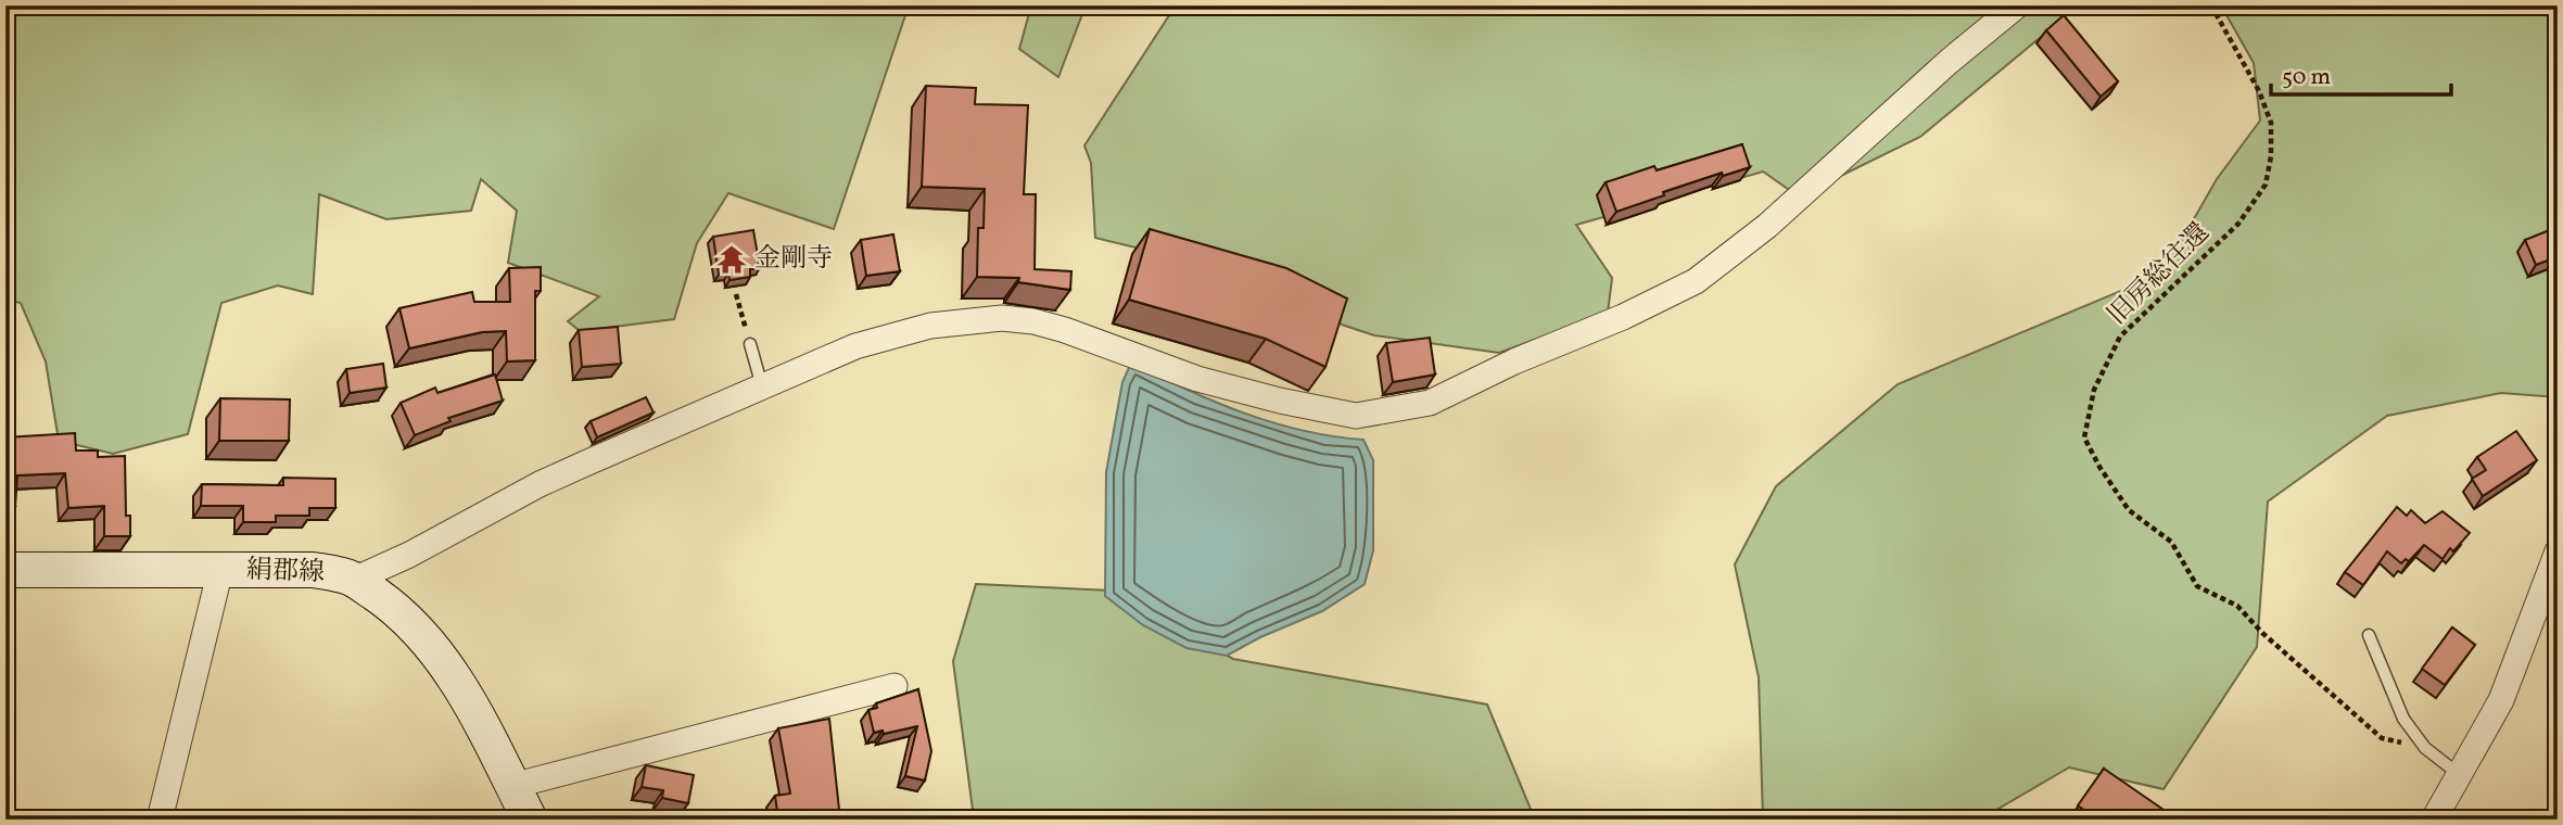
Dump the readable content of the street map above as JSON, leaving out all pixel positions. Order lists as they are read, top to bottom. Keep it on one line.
{"streets":{"main road":["絹郡線"],"path":["旧房総往還"]},"places":{"temple":["金剛寺"]},"scale_bar":"50 m"}
